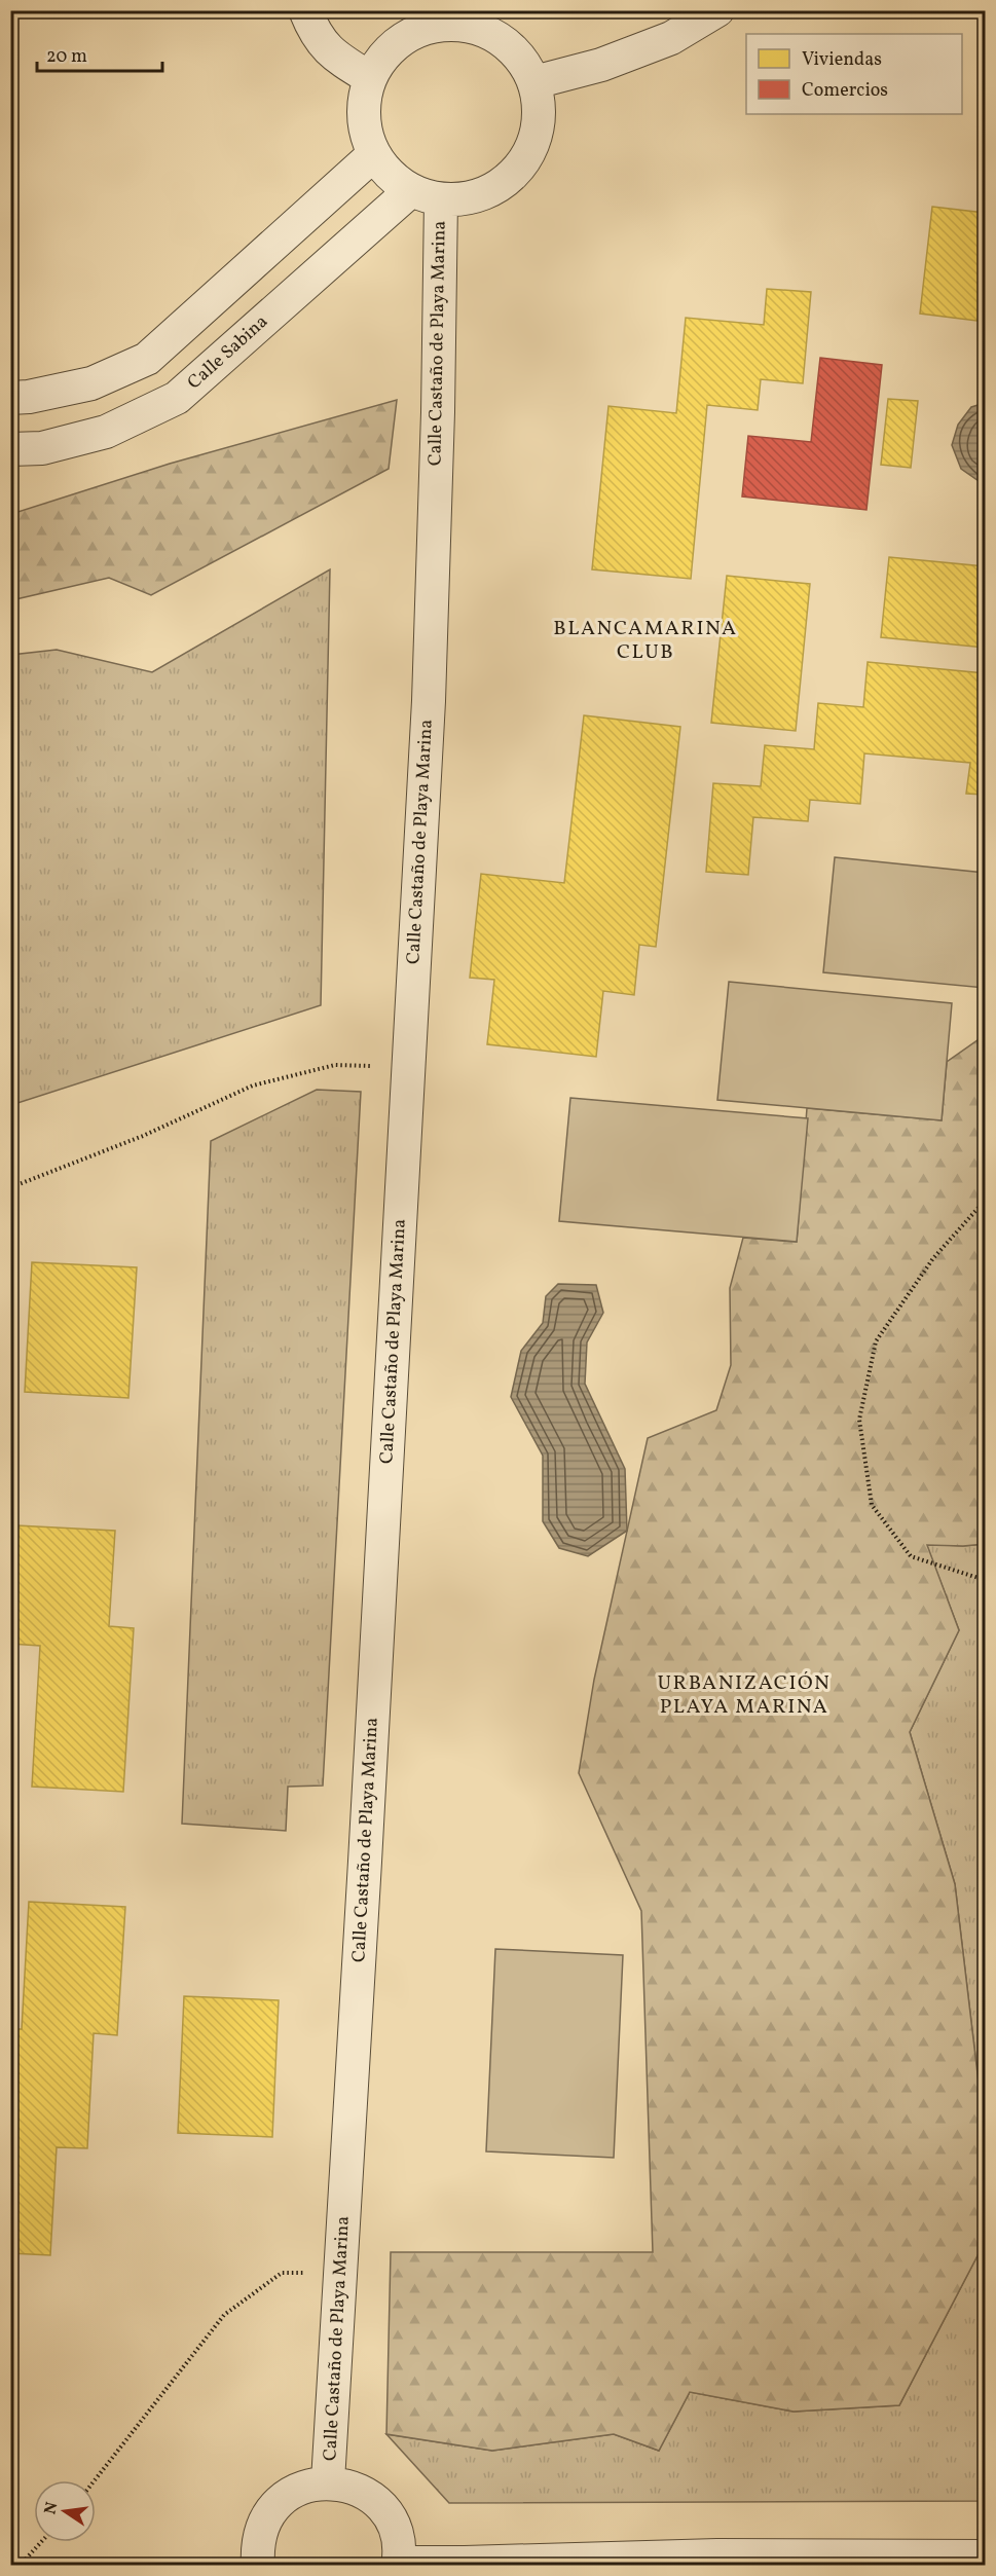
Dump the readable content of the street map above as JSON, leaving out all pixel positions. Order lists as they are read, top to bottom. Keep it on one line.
{"streets":{"street":["Calle Castaño de Playa Marina","Calle Sabina"]},"crossings":[["Calle Castaño de Playa Marina","Calle Sabina"]],"districts":["BLANCAMARINA CLUB","URBANIZACIÓN PLAYA MARINA"],"legend":["Viviendas","Comercios"],"scale_bar":"20 m","north":"left"}
